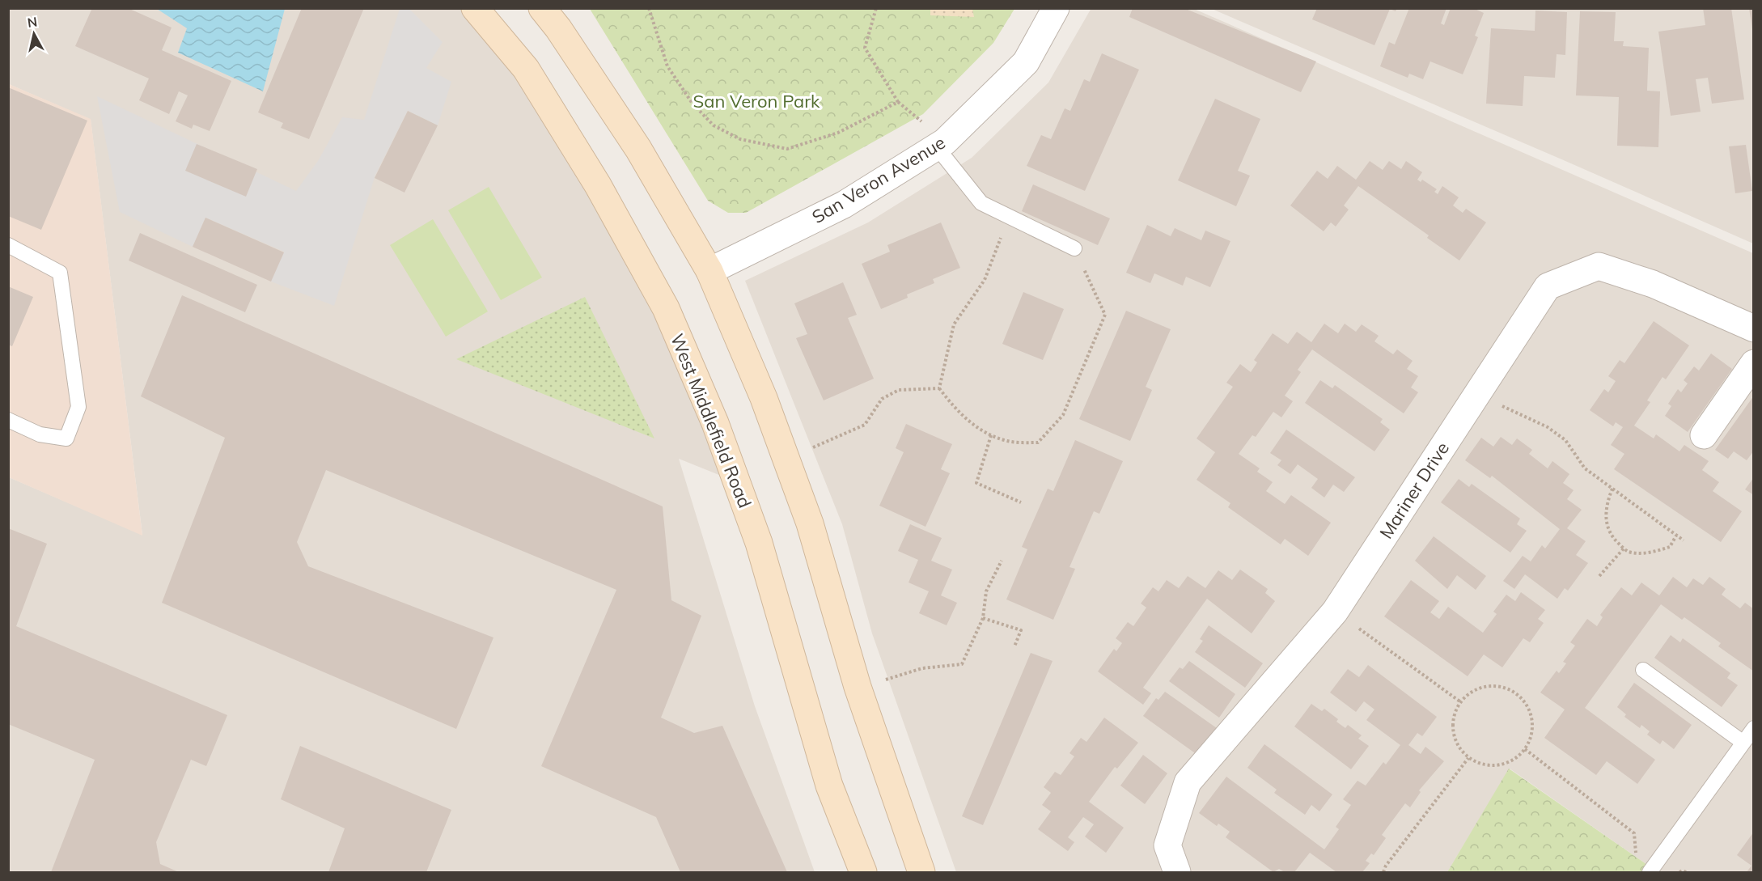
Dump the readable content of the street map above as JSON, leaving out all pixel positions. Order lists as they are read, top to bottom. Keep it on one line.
{"streets":{"main road":["West Middlefield Road"],"street":["San Veron Avenue","Mariner Drive"]},"parks":["San Veron Park"],"north":"top"}
